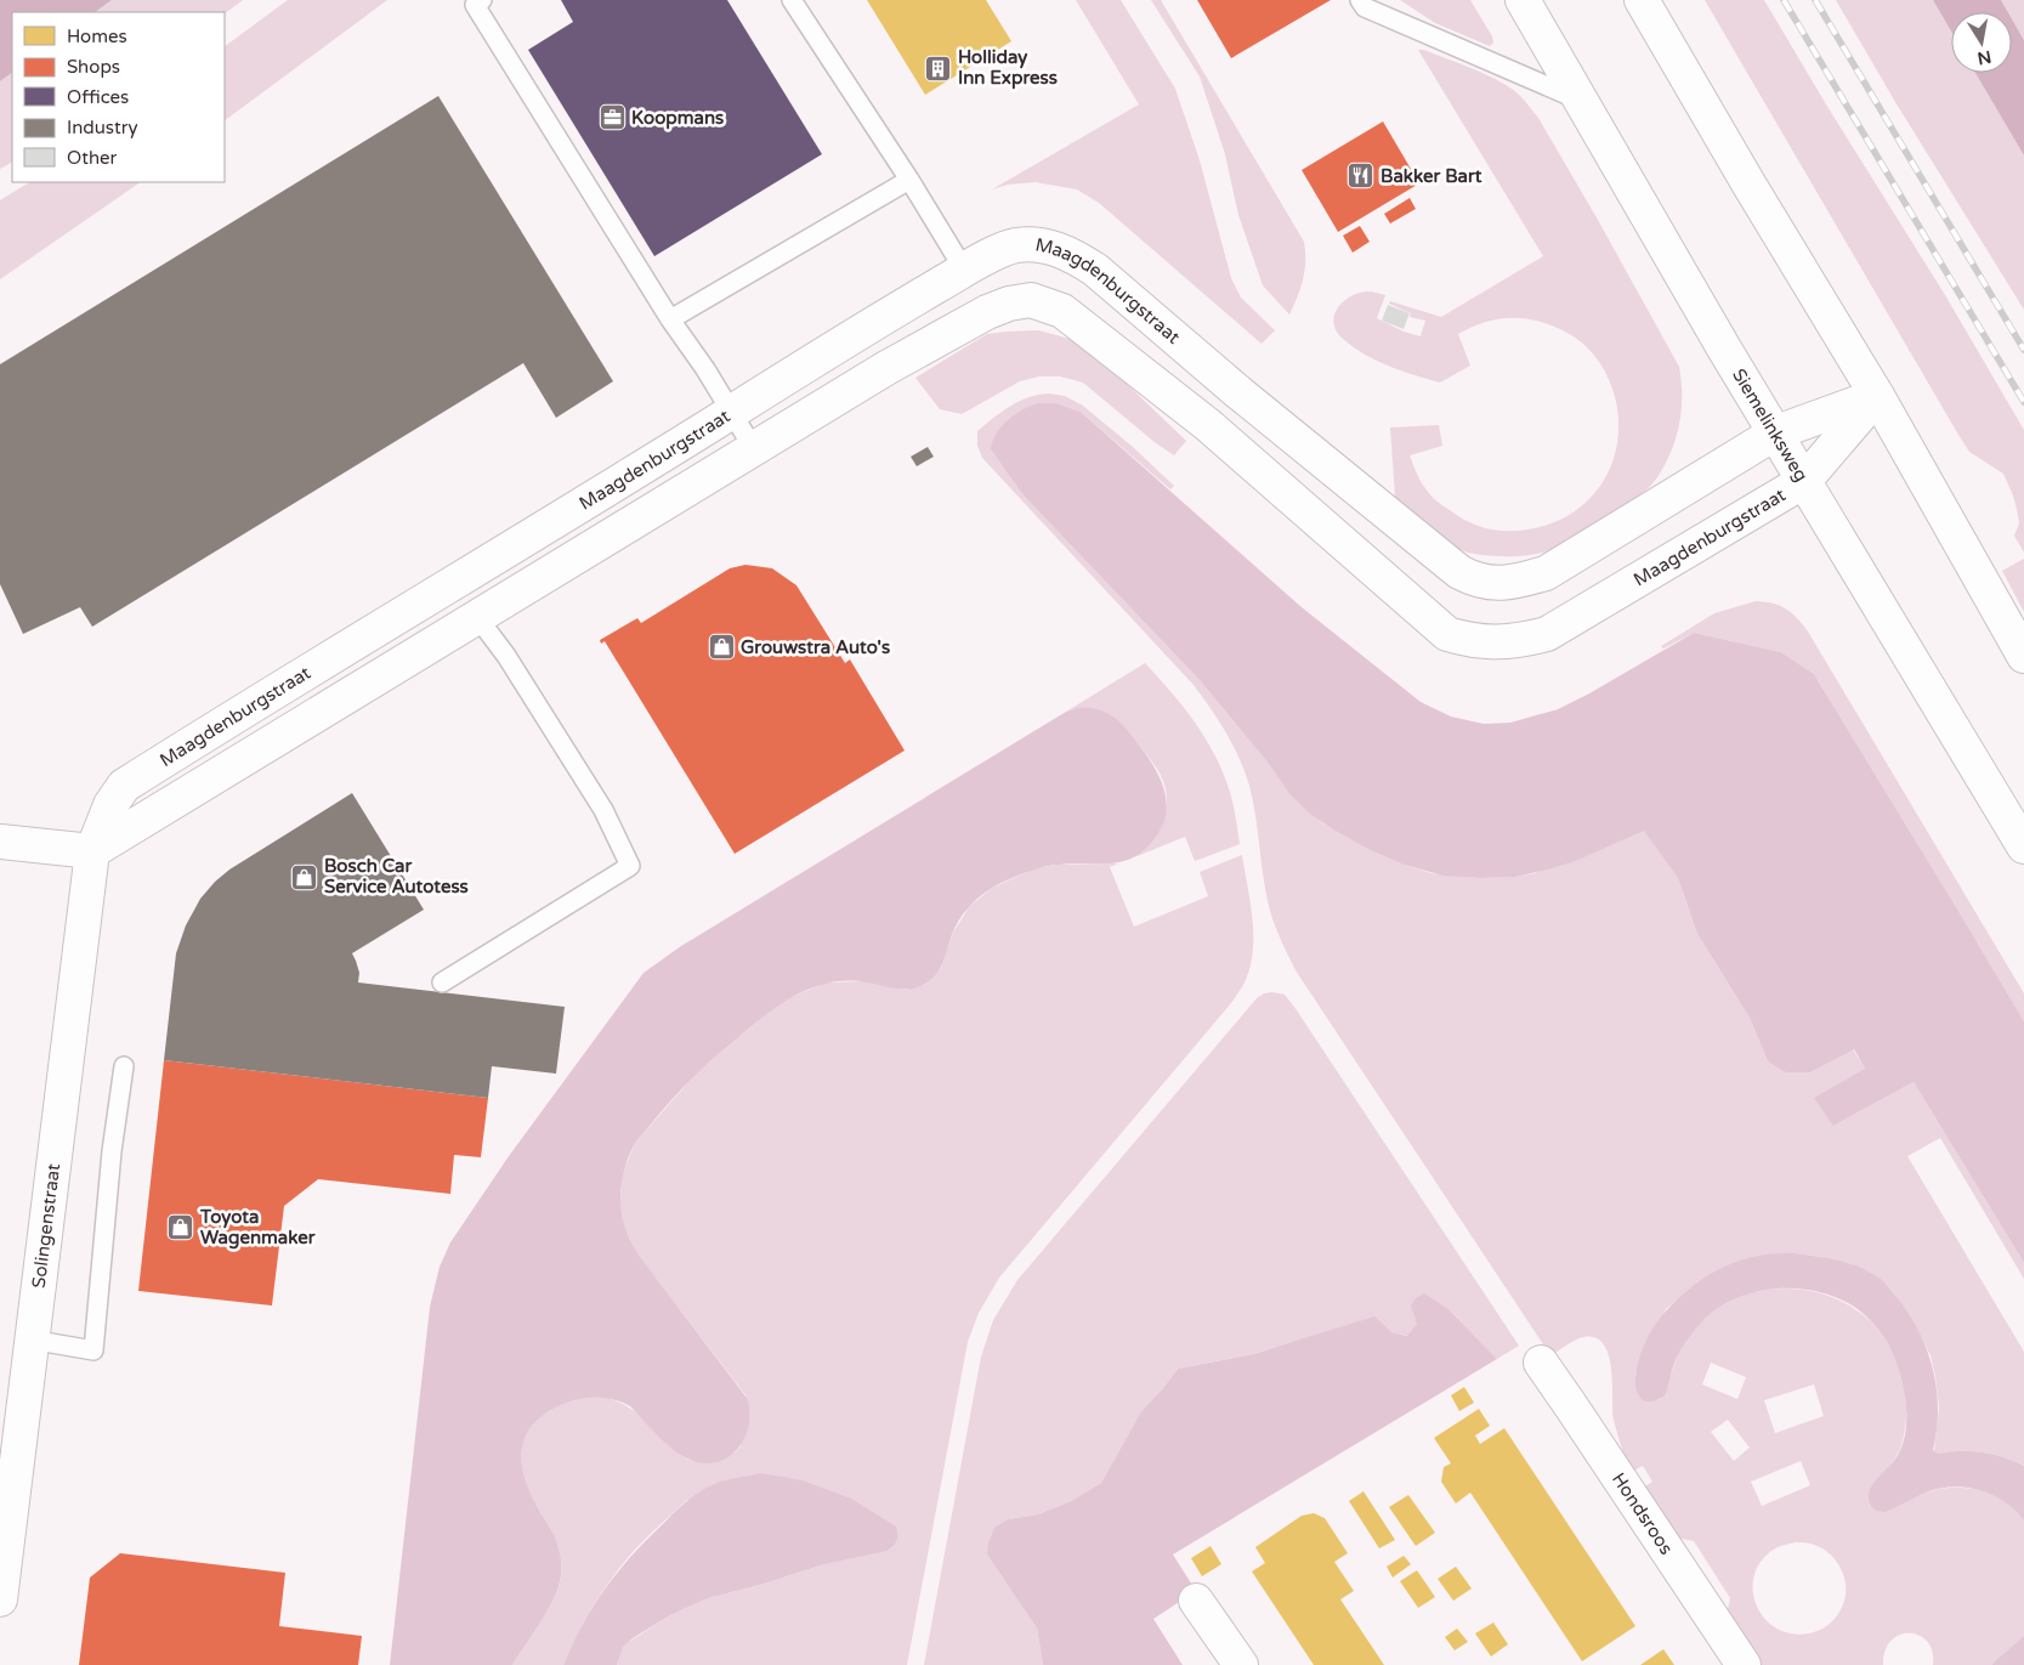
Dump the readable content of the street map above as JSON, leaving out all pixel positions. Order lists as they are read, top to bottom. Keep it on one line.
{"streets":{"street":["Maagdenburgstraat","Siemelinksweg","Solingenstraat","Hondsroos"]},"crossings":[["Maagdenburgstraat","Siemelinksweg"],["Maagdenburgstraat","Solingenstraat"]],"places":{"building":["Holliday Inn Express"],"office":["Koopmans"],"restaurant":["Bakker Bart"],"shop":["Grouwstra Auto's","Bosch Car Service Autotess","Toyota Wagenmaker"]},"legend":["Homes","Shops","Offices","Industry","Other"],"north":"bottom"}
